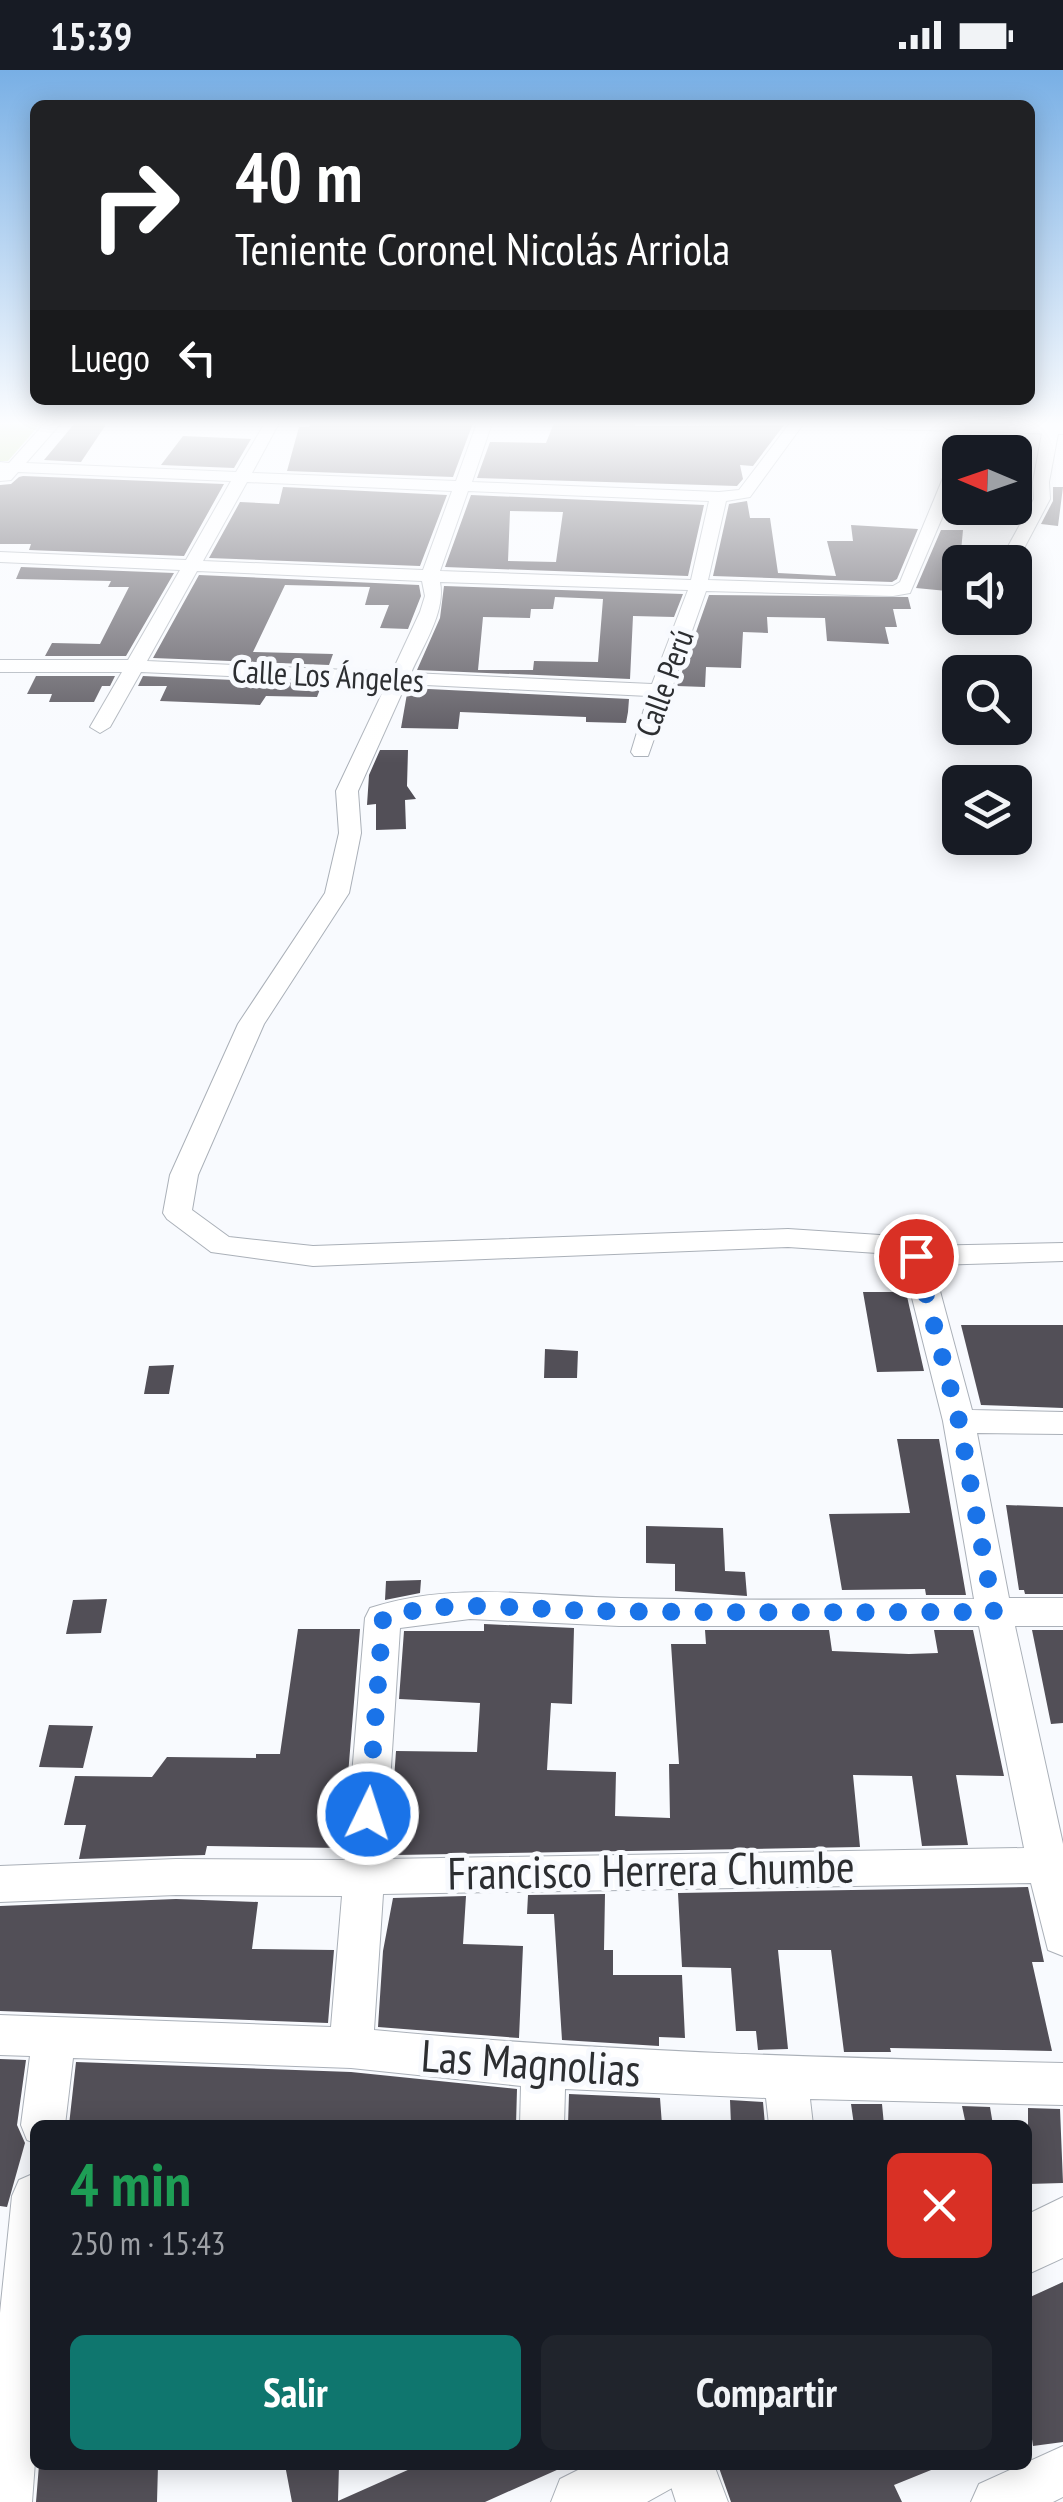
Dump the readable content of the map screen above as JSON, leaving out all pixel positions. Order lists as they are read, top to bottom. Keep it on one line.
{"streets":{"street":["Calle Los Ángeles","Calle Perú","Francisco Herrera Chumbe","Las Magnolias"]},"crossings":[["Calle Los Ángeles","Calle Perú"]],"north":"left","page":{"status":"15:39","turn":["40 m","Teniente Coronel Nicolás Arriola"],"then":"Luego","heading":["4 min","250 m · 15:43"],"buttons":["Salir","Compartir"]}}
